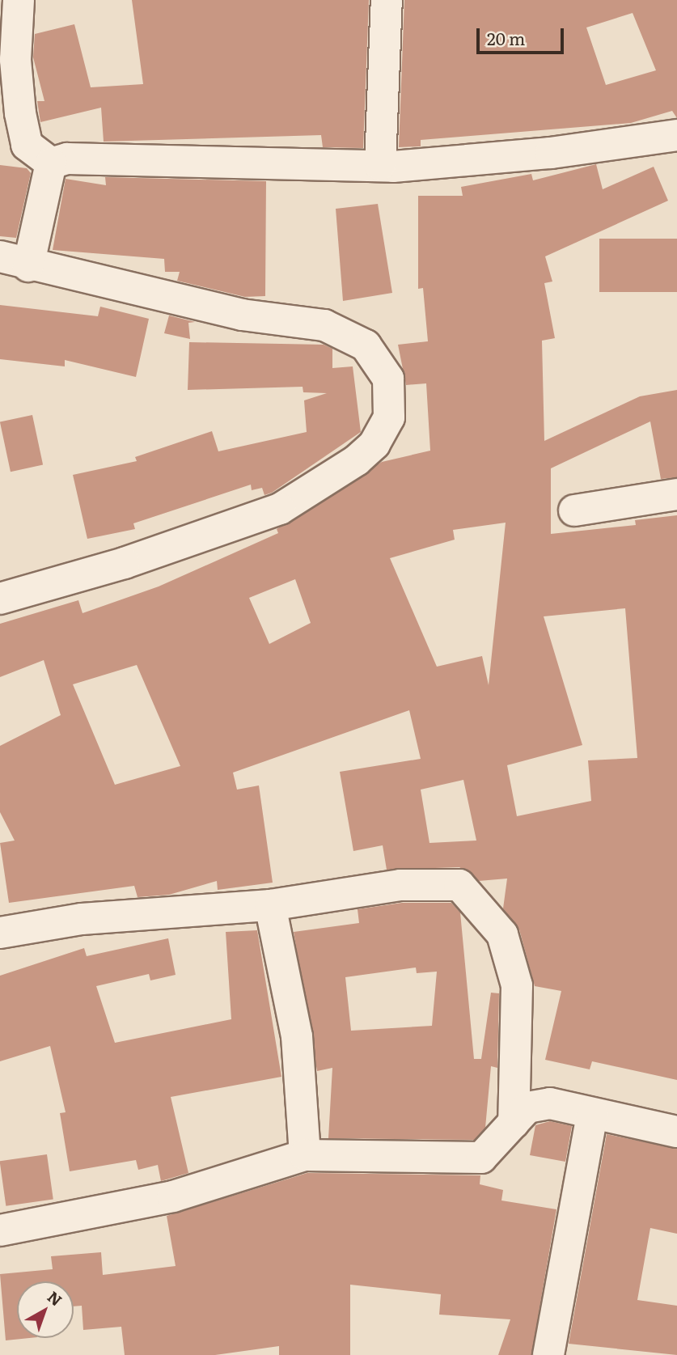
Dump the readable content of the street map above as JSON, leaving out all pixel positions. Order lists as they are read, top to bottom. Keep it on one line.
{"scale_bar":"20 m","north":"top right"}
